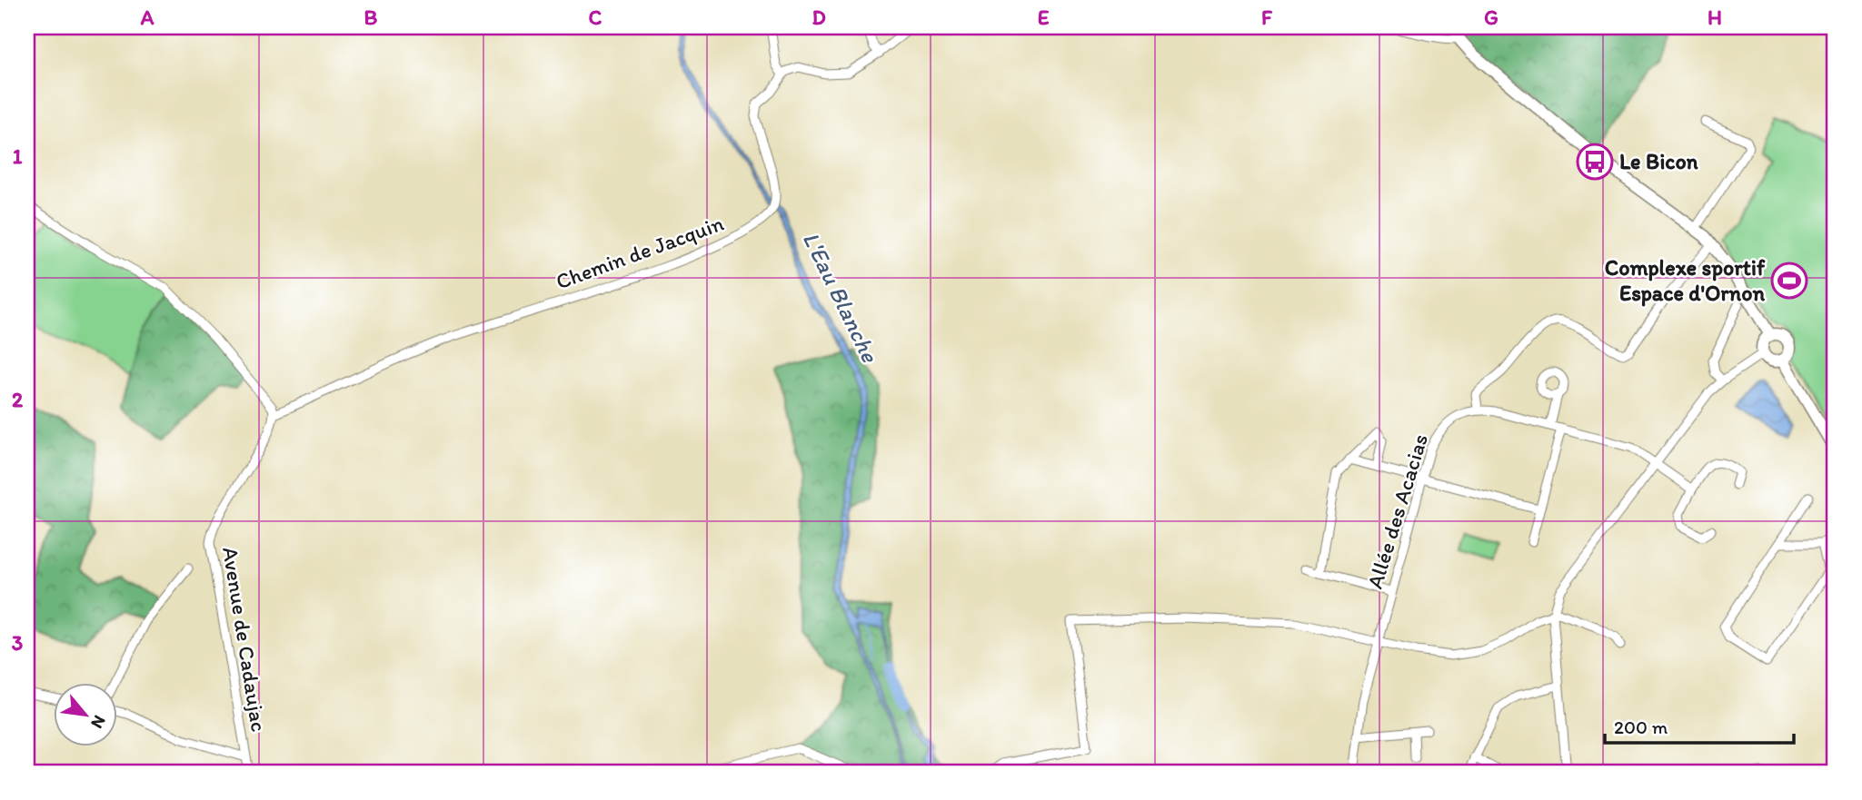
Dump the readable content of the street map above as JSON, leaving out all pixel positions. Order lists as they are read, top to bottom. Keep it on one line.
{"streets":{"street":["Chemin de Jacquin","Allée des Acacias","Avenue de Cadaujac"]},"crossings":[["Chemin de Jacquin","Avenue de Cadaujac"]],"water":["L'Eau Blanche"],"places":{"bus stop":["Le Bicon"],"sports":["Complexe sportif Espace d'Ornon"]},"scale_bar":"200 m","north":"bottom right","grid":{"columns":["A","B","C","D","E","F","G","H"],"rows":["1","2","3"]}}
